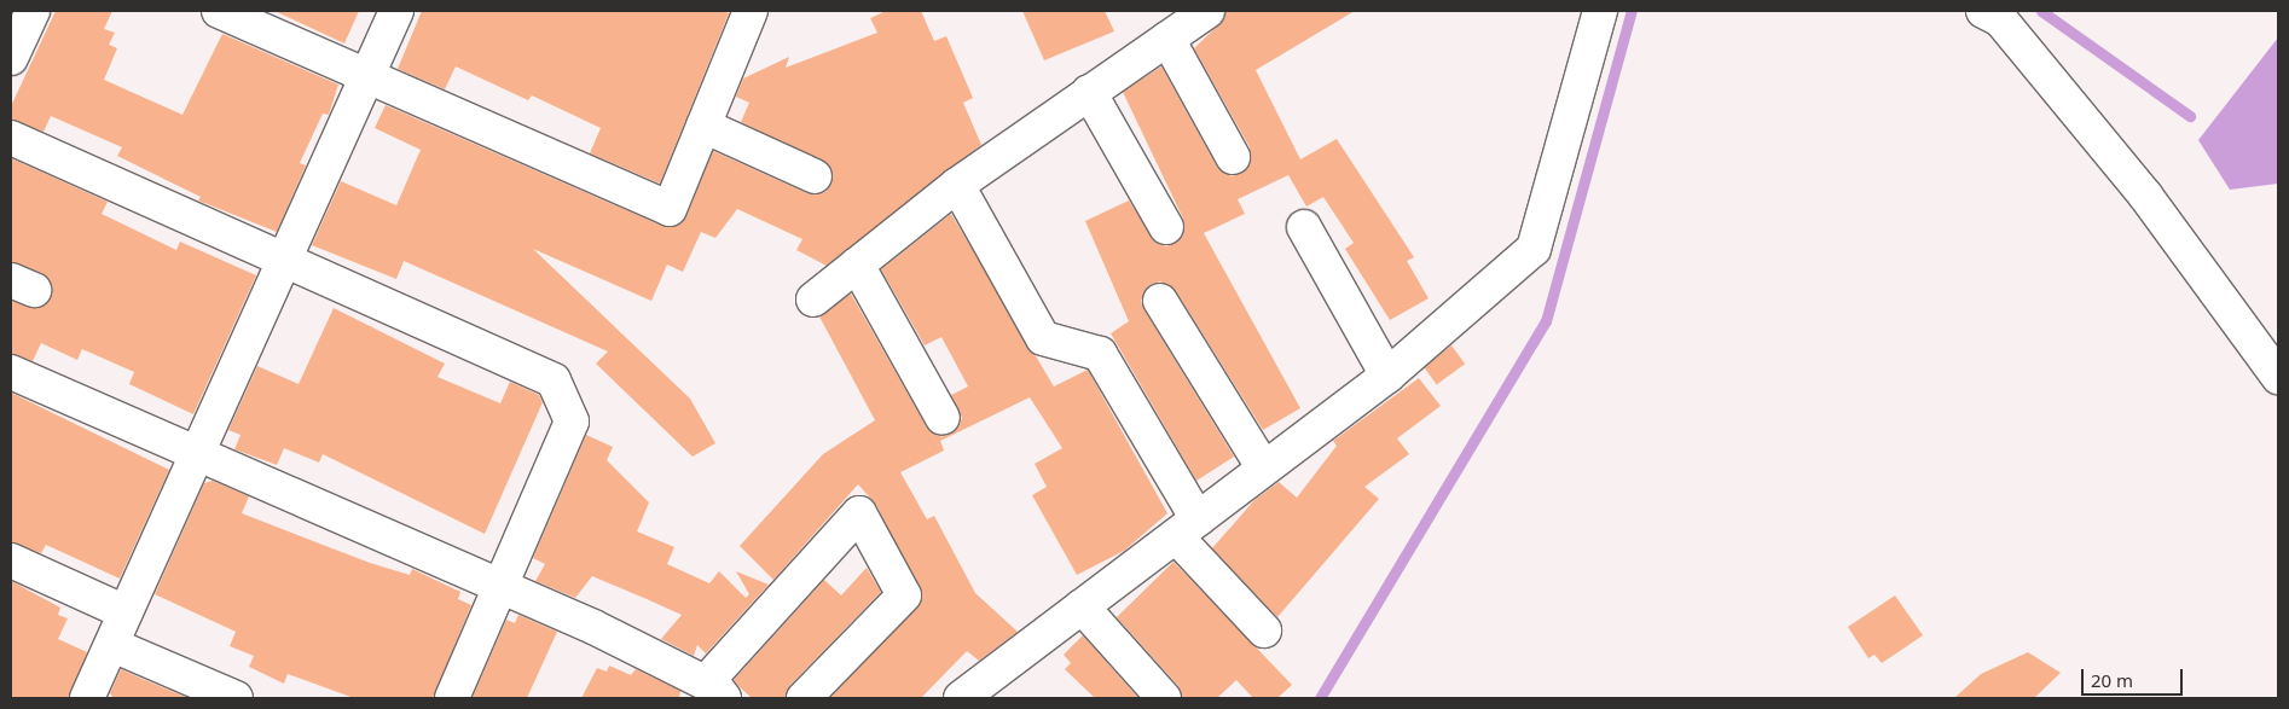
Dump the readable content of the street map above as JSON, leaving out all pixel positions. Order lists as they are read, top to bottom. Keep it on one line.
{"scale_bar":"20 m"}
